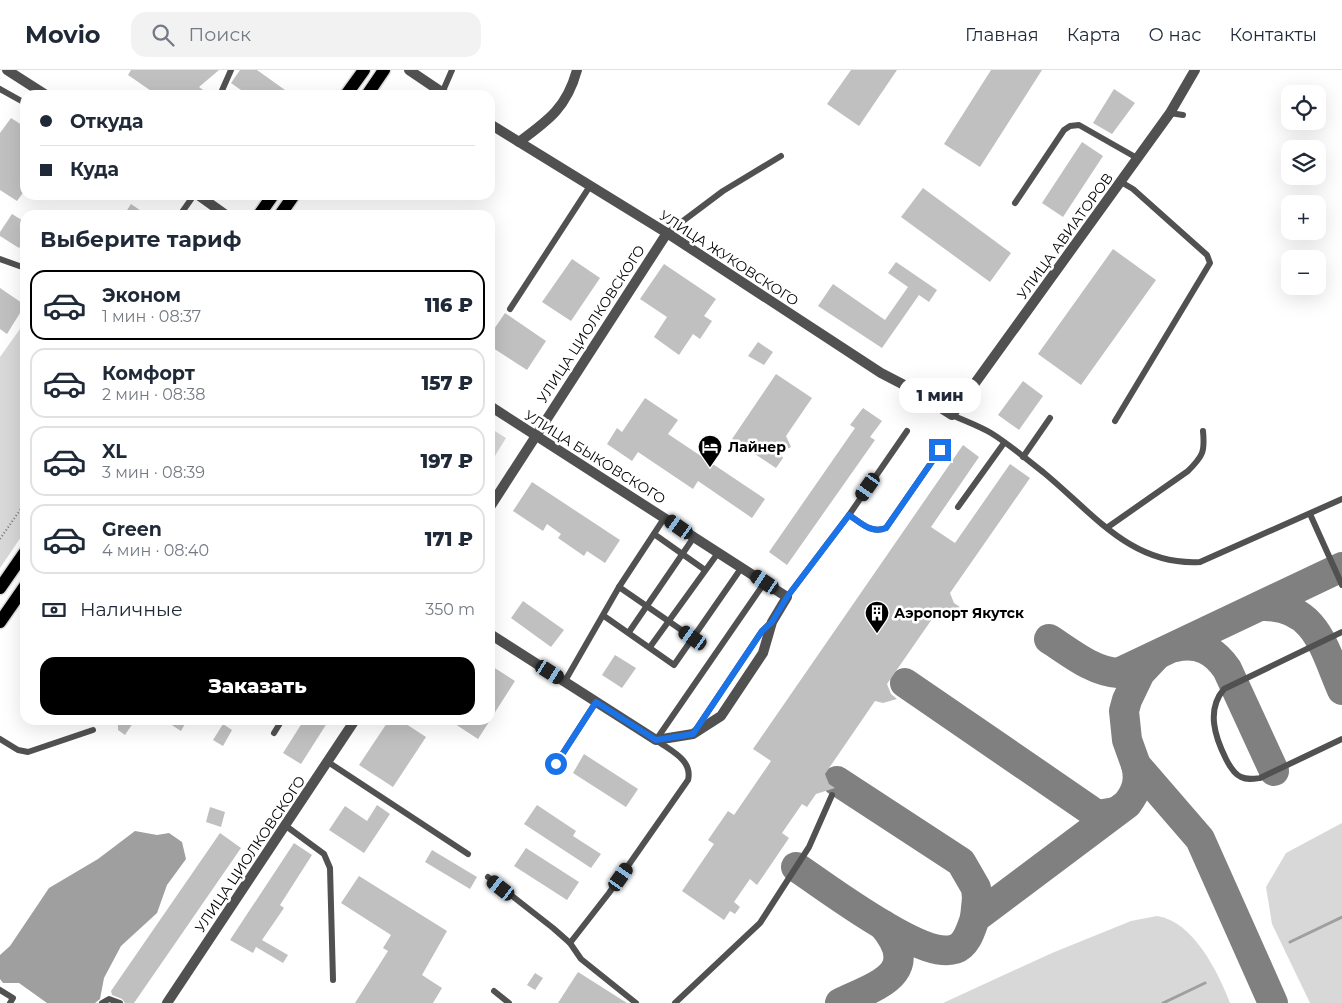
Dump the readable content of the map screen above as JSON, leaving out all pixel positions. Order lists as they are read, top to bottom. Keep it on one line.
{"streets":{"street":["УЛИЦА АВИАТОРОВ","УЛИЦА ЖУКОВСКОГО","УЛИЦА ЦИОЛКОВСКОГО","УЛИЦА БЫКОВСКОГО"]},"crossings":[["УЛИЦА АВИАТОРОВ","УЛИЦА ЖУКОВСКОГО"],["УЛИЦА ЖУКОВСКОГО","УЛИЦА ЦИОЛКОВСКОГО"],["УЛИЦА ЦИОЛКОВСКОГО","УЛИЦА БЫКОВСКОГО"]],"places":{"hotel":["Лайнер"],"building":["Аэропорт Якутск"]},"page":{"header":"Movio","search":"Поиск","nav":["Главная","Карта","О нас","Контакты"],"map_buttons":["+","−"],"banner":["Откуда","Куда"],"heading":"Выберите тариф","list":[{"name":"Эконом","note":"1 мин · 08:37","value":"116 ₽"},{"name":"Комфорт","note":"2 мин · 08:38","value":"157 ₽"},{"name":"XL","note":"3 мин · 08:39","value":"197 ₽"},{"name":"Green","note":"4 мин · 08:40","value":"171 ₽"}],"bubble":"1 мин","pay":["Наличные","350 m"],"buttons":"Заказать"}}
